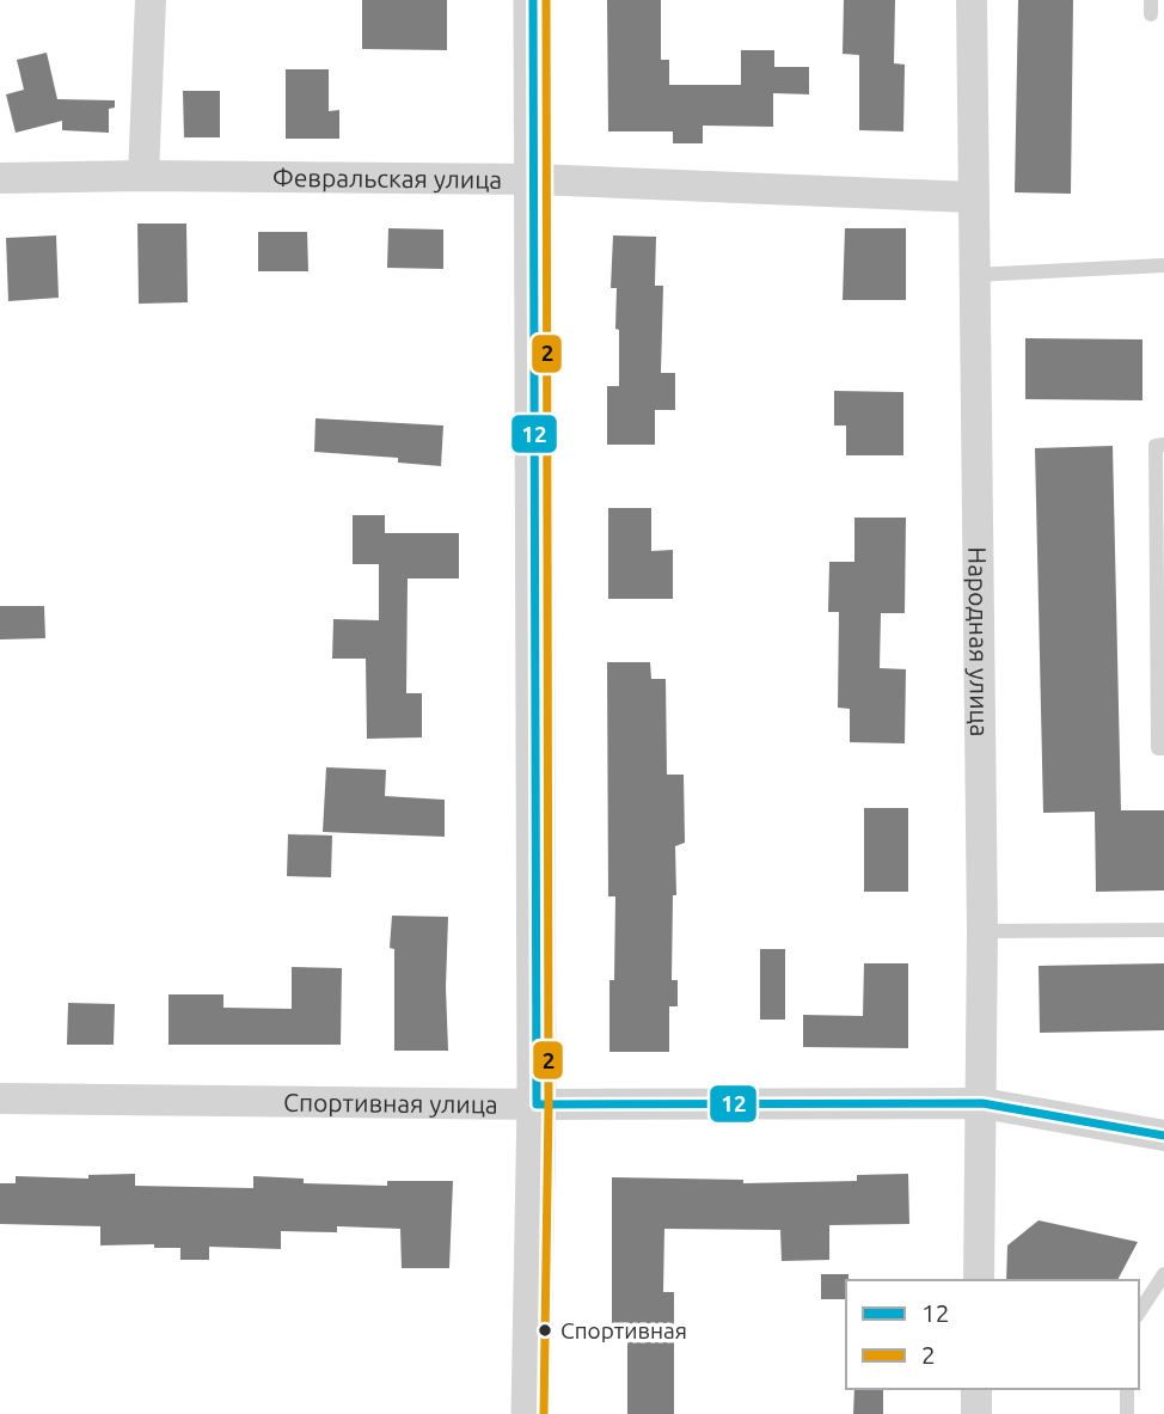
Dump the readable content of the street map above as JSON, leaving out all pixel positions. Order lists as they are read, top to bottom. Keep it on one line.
{"streets":{"street":["Февральская улица","Народная улица","Спортивная улица"]},"crossings":[["Февральская улица","Народная улица"],["Народная улица","Спортивная улица"]],"places":["Спортивная"],"lines":["transit line 12","transit line 2"],"legend":["12","2"]}
